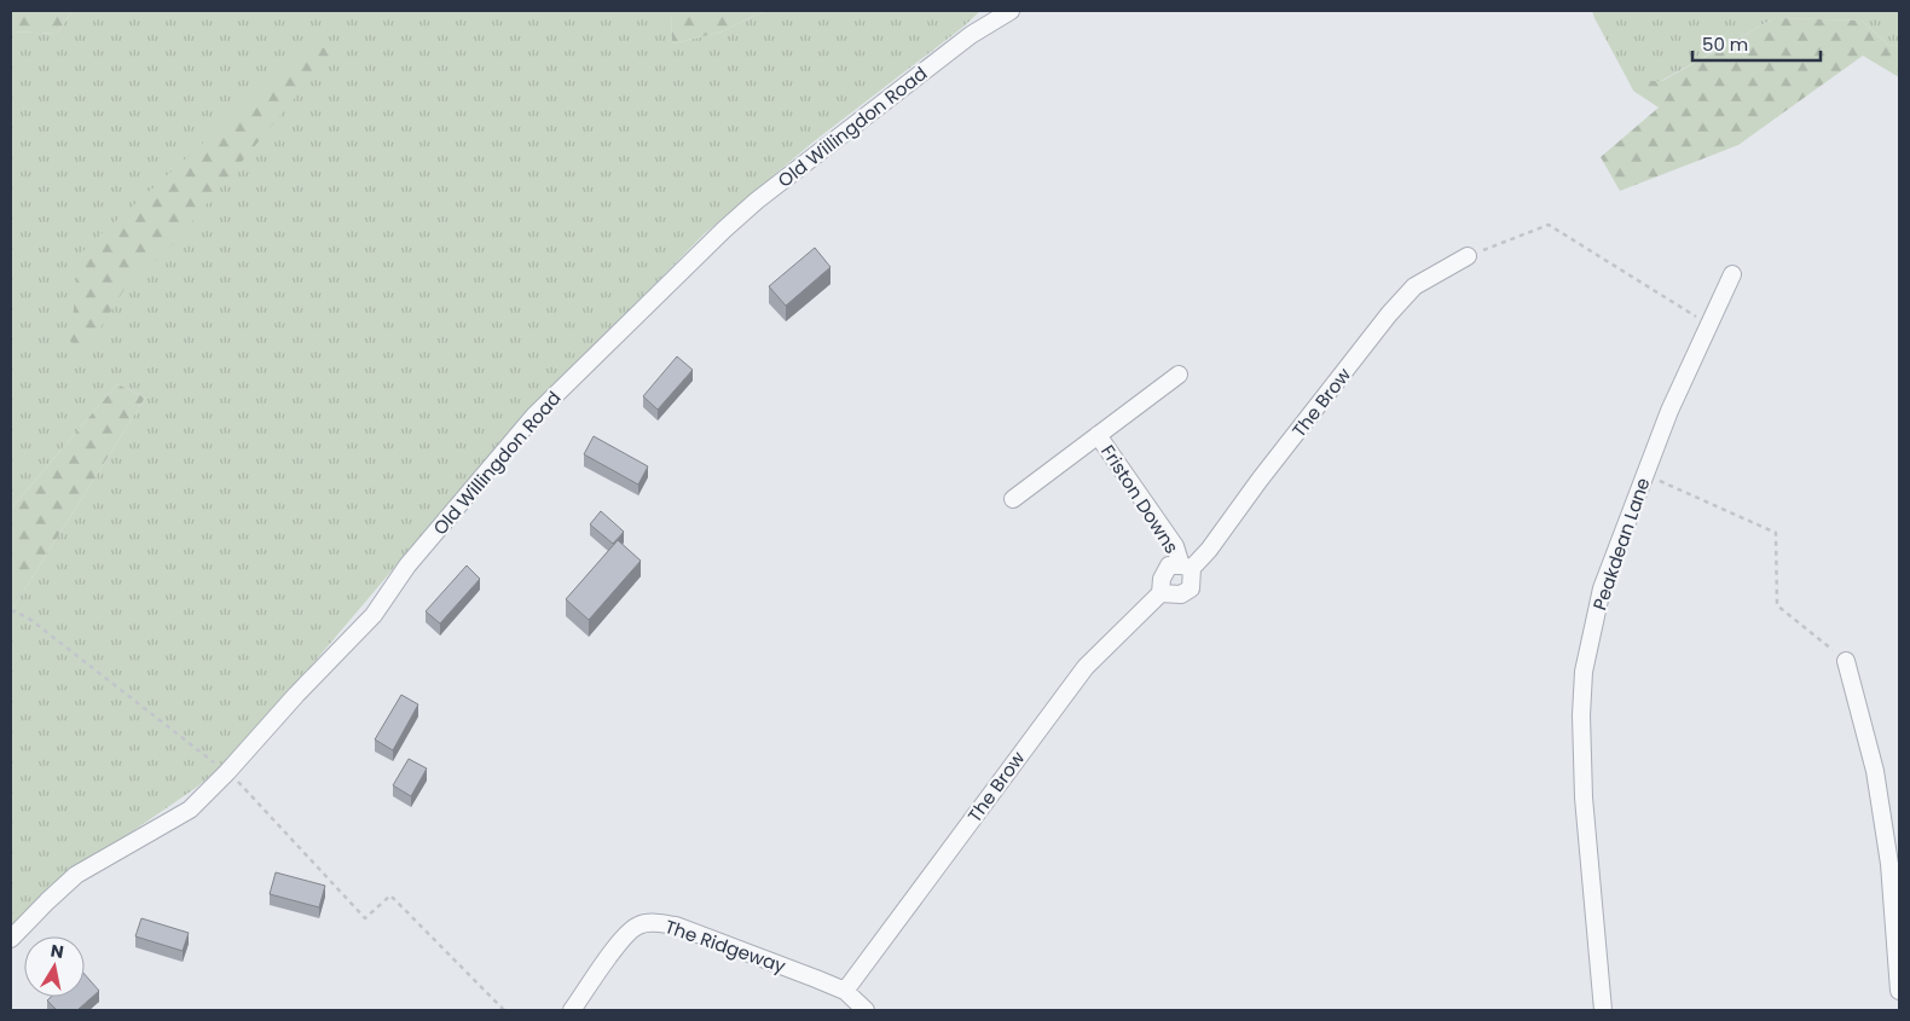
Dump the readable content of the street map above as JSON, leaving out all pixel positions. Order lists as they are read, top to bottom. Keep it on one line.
{"streets":{"street":["Old Willingdon Road","The Brow","Friston Downs","Peakdean Lane","The Ridgeway"]},"crossings":[["The Brow","Friston Downs"],["The Brow","The Ridgeway"]],"scale_bar":"50 m","north":"top"}
